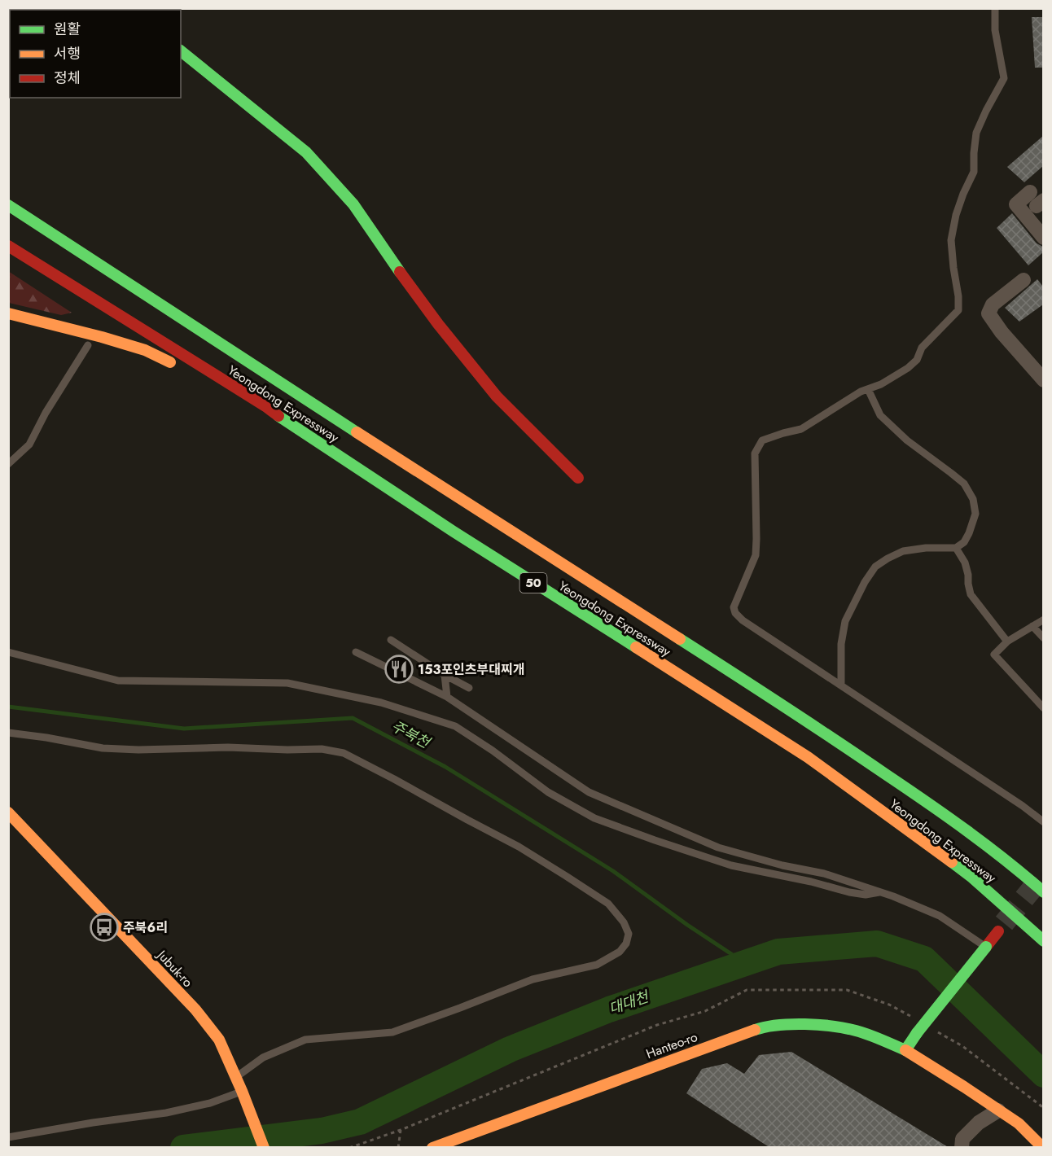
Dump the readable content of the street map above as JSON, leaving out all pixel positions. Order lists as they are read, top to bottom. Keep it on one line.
{"streets":{"main road":["Yeongdong Expressway","50","Jubuk-ro","Hanteo-ro"]},"water":["주북천","대대천"],"places":{"restaurant":["153포인츠부대찌개"],"bus stop":["주북6리"]},"legend":["원활","서행","정체"]}
